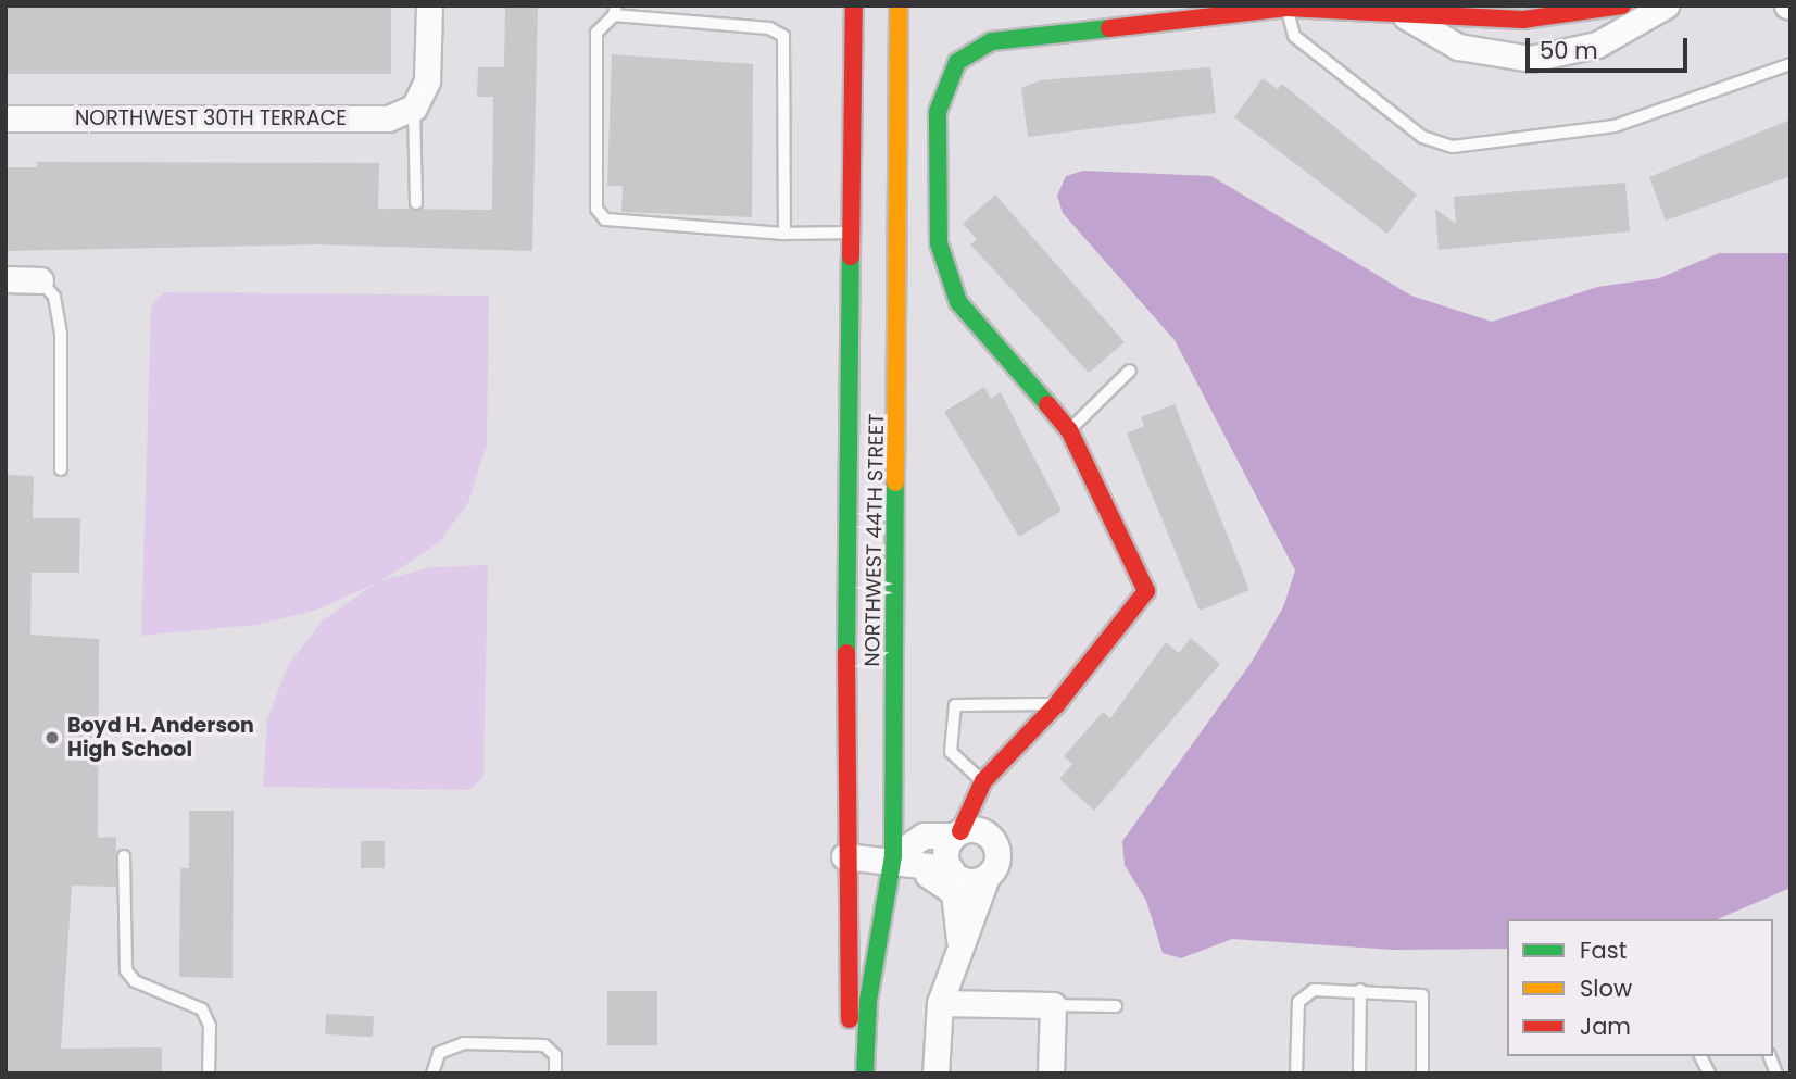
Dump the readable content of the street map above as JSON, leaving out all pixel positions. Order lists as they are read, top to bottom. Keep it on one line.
{"streets":{"street":["NORTHWEST 30TH TERRACE","NORTHWEST 44TH STREET"]},"places":["Boyd H. Anderson High School"],"legend":["Fast","Slow","Jam"],"scale_bar":"50 m"}
